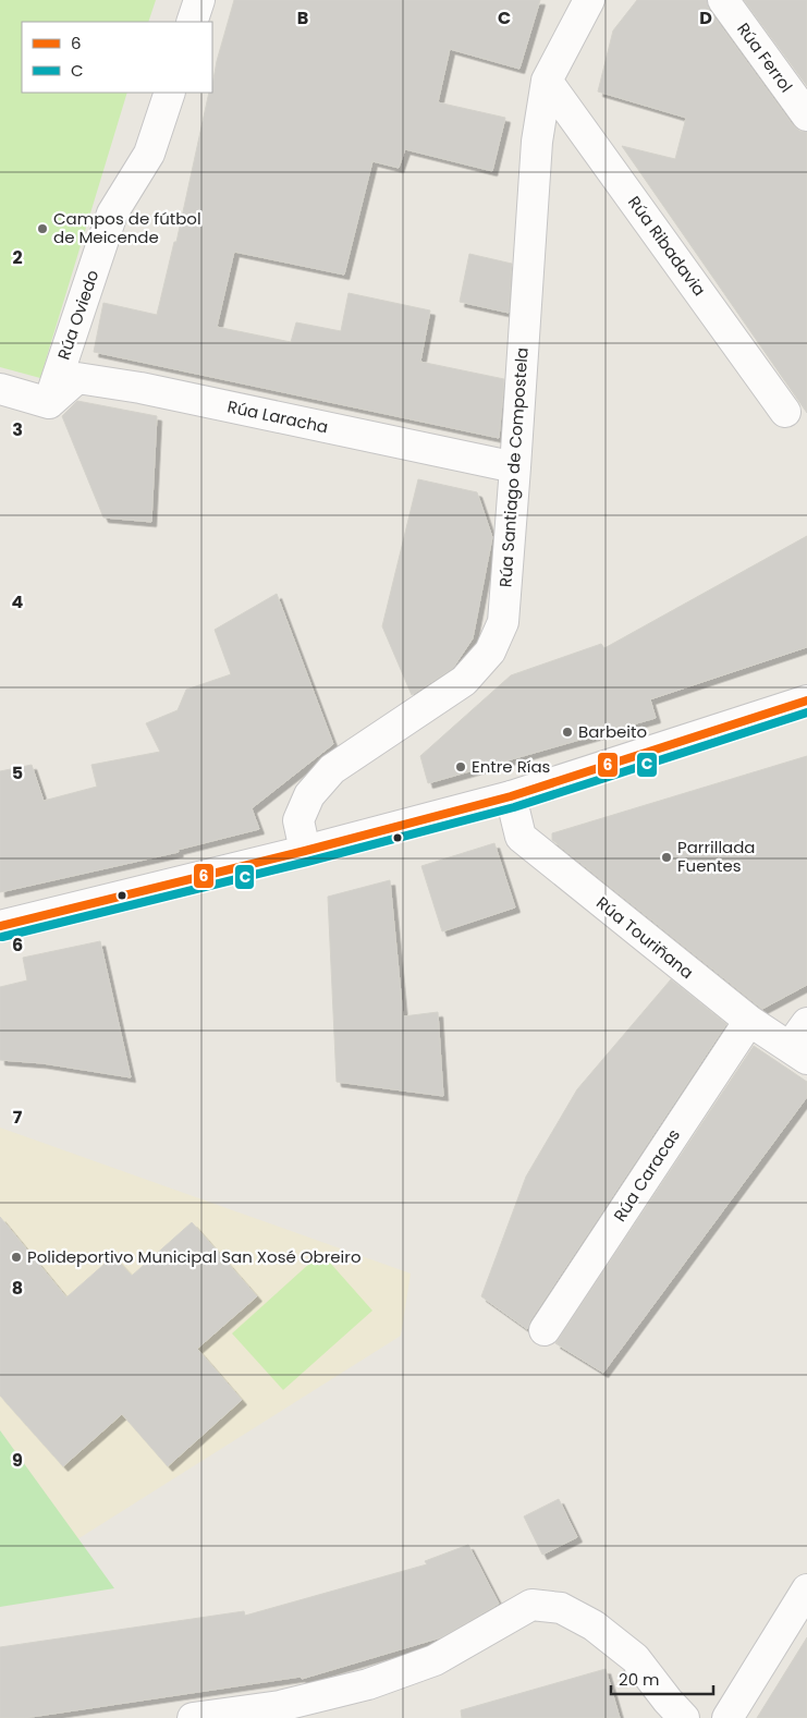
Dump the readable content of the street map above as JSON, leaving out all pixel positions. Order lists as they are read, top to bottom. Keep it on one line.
{"streets":{"street":["Rúa Ferrol","Rúa Ribadavia","Rúa Oviedo","Rúa Laracha","Rúa Santiago de Compostela","Rúa Touriñana","Rúa Caracas"]},"crossings":[["Rúa Ribadavia","Rúa Santiago de Compostela"],["Rúa Oviedo","Rúa Laracha"],["Rúa Laracha","Rúa Santiago de Compostela"],["Rúa Touriñana","Rúa Caracas"]],"places":["Campos de fútbol de Meicende","Barbeito","Entre Rías","Parrillada Fuentes","Polideportivo Municipal San Xosé Obreiro"],"lines":["transit line 6","transit line C"],"legend":["6","C"],"scale_bar":"20 m","grid":{"columns":["B","C","D"],"rows":["2","3","4","5","6","7","8","9"]}}
